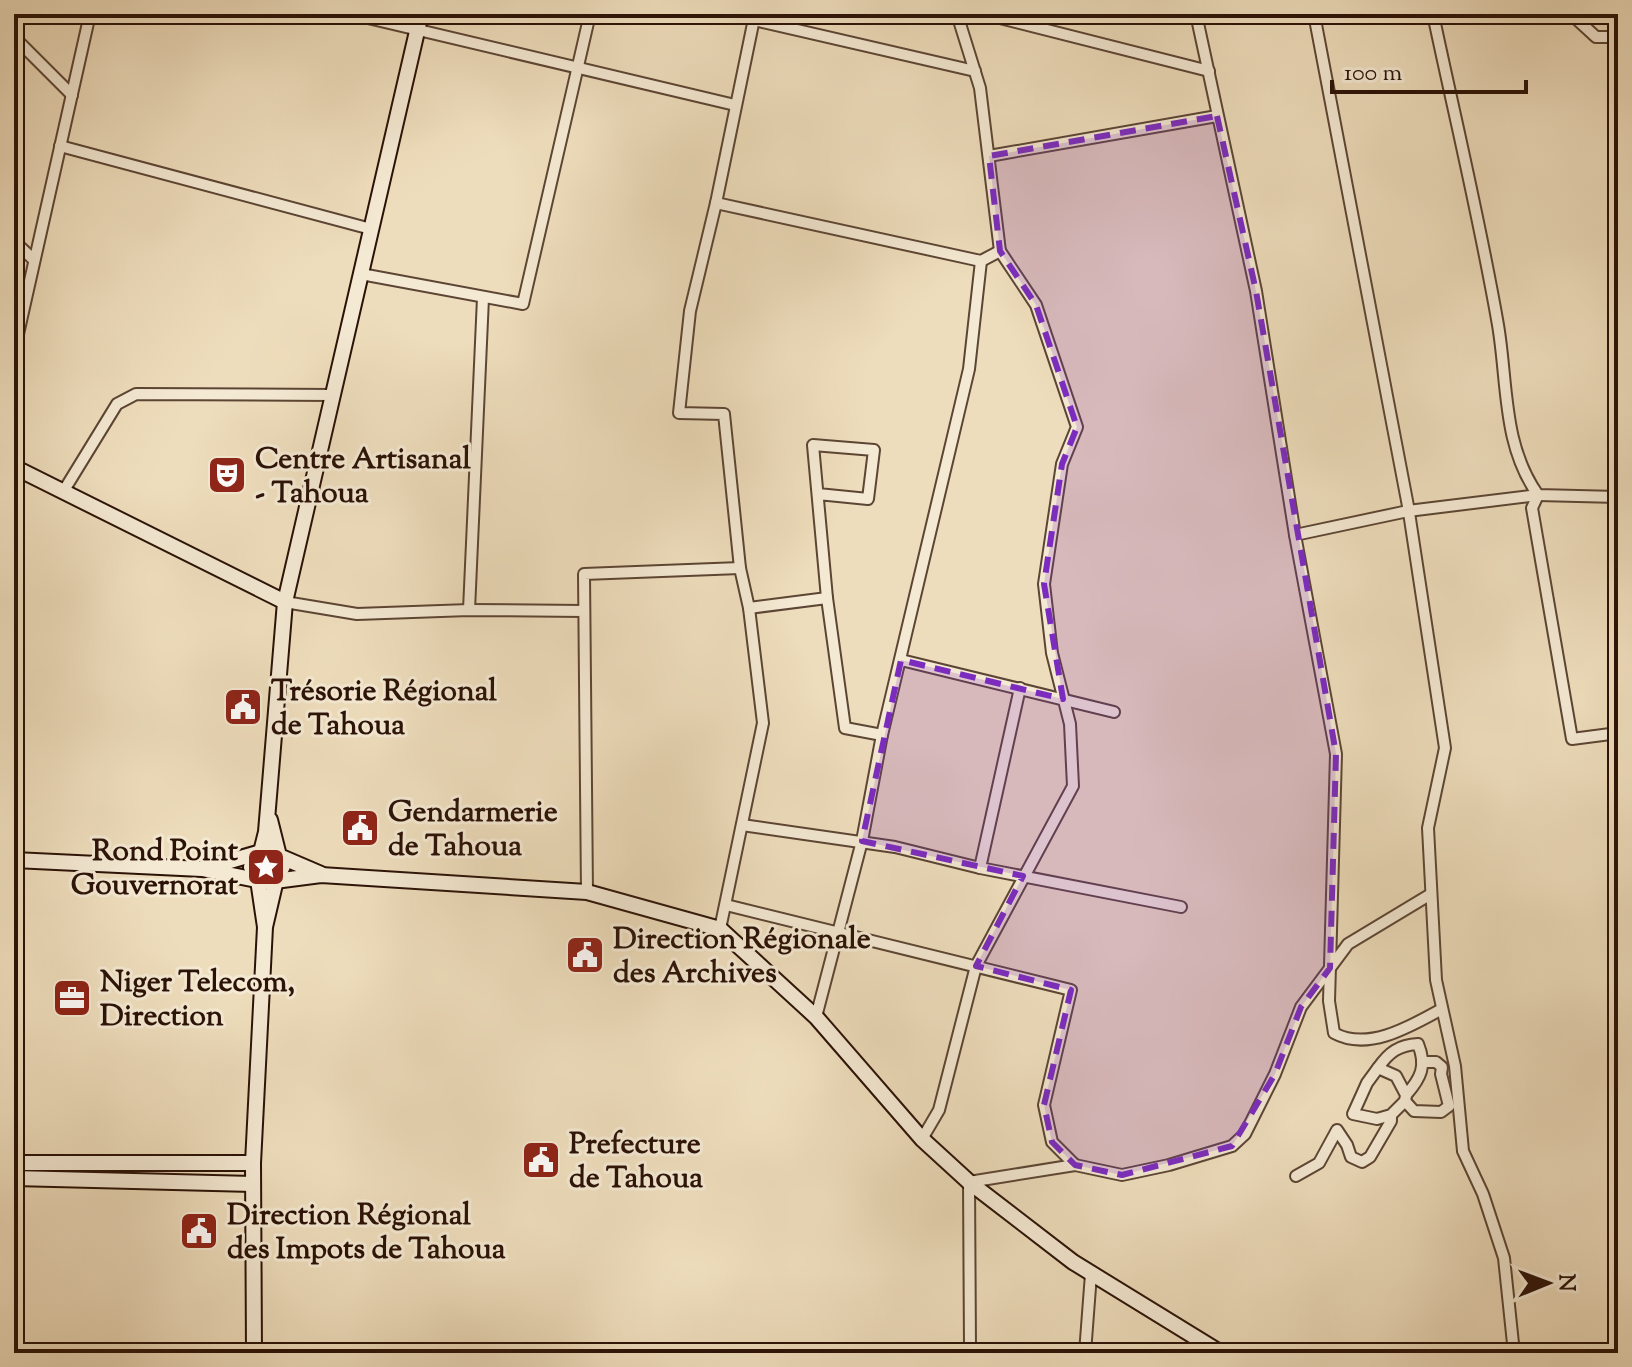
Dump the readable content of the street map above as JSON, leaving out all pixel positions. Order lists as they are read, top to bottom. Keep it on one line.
{"places":{"theatre":["Centre Artisanal - Tahoua"],"public building":["Trésorie Régional de Tahoua","Gendarmerie de Tahoua","Direction Régionale des Archives","Prefecture de Tahoua","Direction Régional des Impots de Tahoua"],"place":["Rond Point Gouvernorat"],"office":["Niger Telecom, Direction"]},"scale_bar":"100 m","north":"right"}
